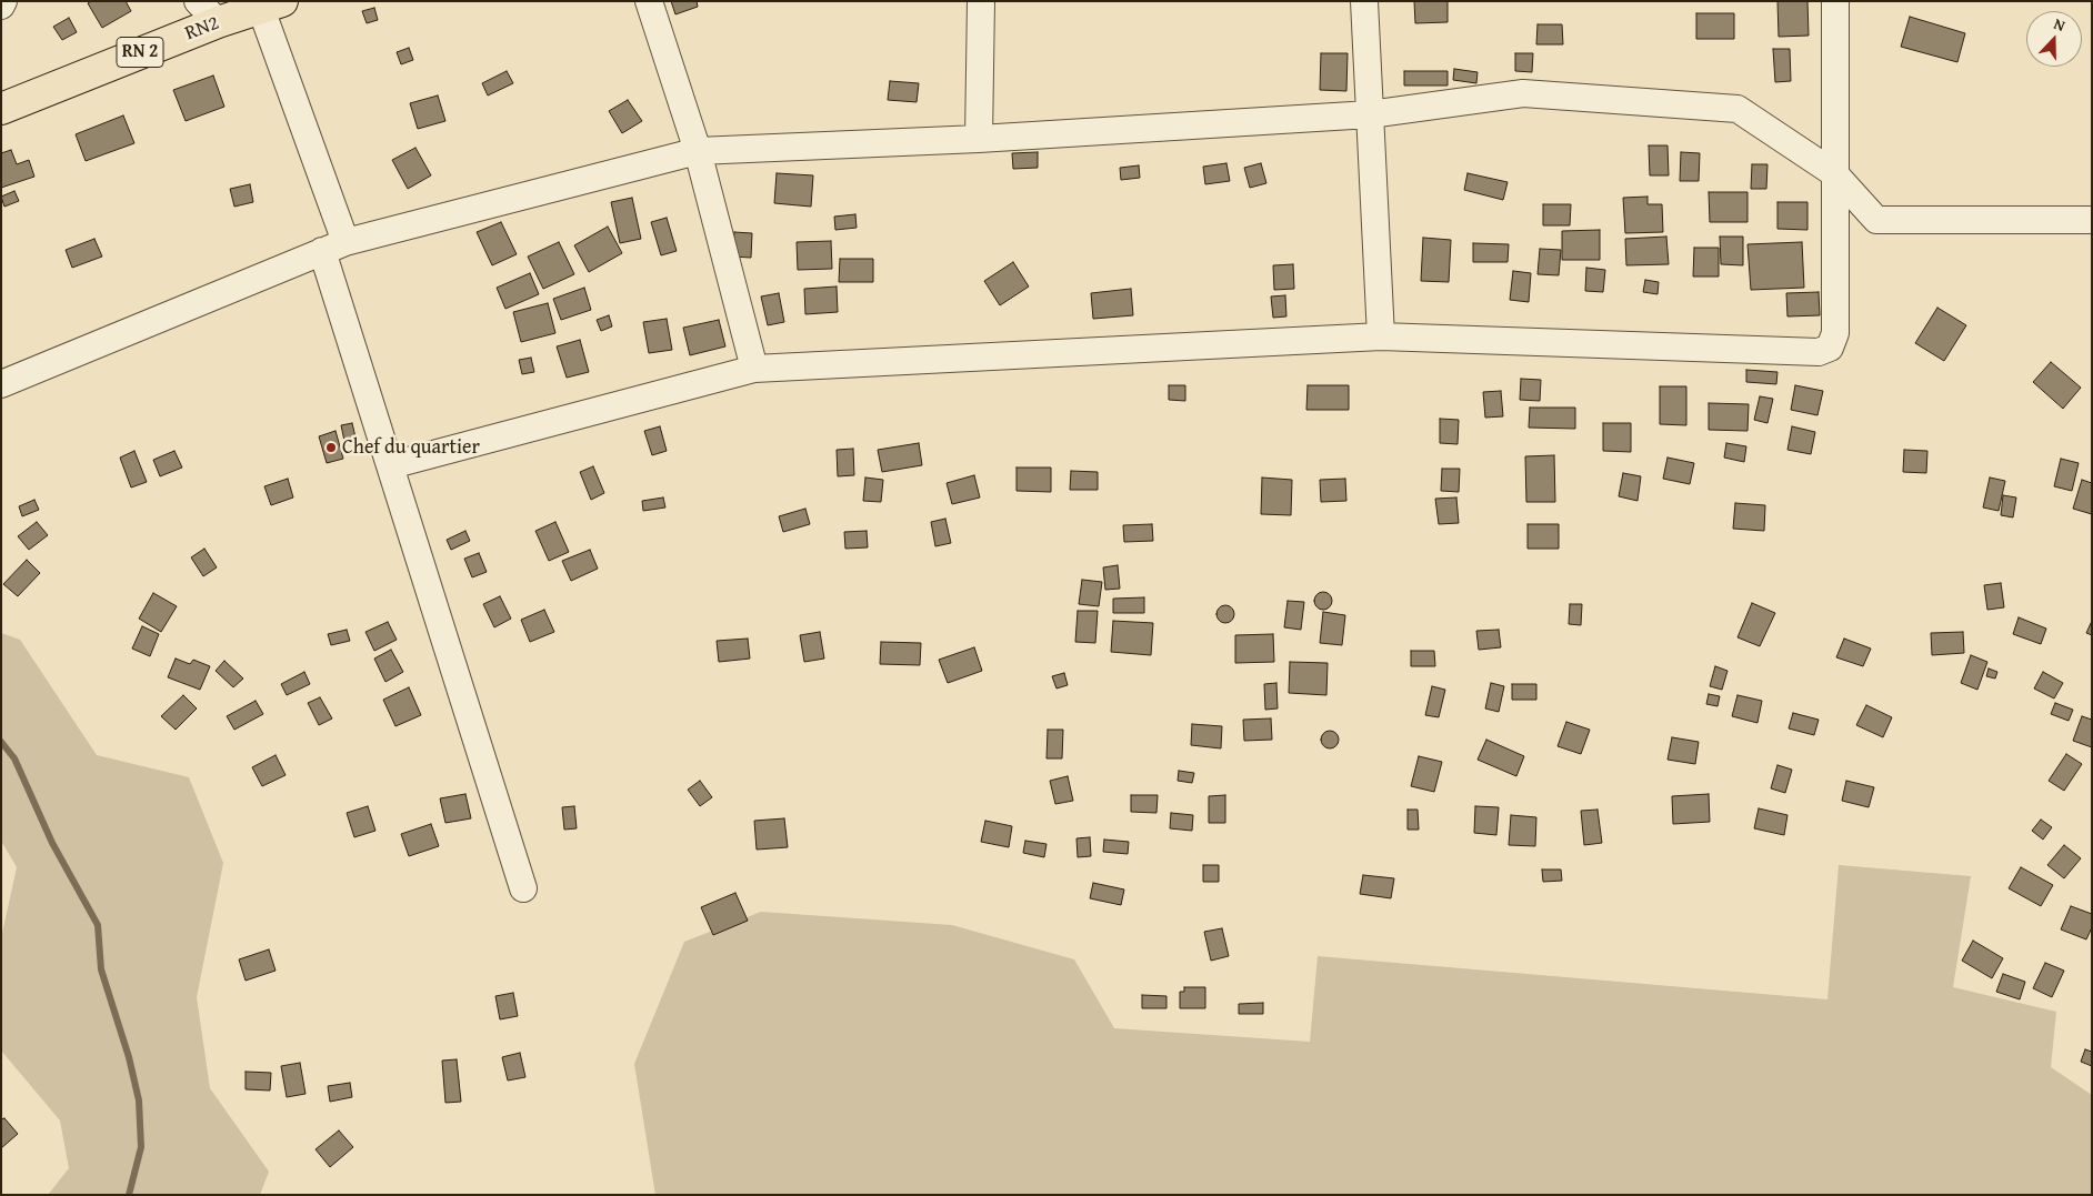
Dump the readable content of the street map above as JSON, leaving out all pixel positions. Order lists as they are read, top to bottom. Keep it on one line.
{"streets":{"main road":["RN2","RN 2"]},"places":["Chef du quartier"],"north":"top"}
